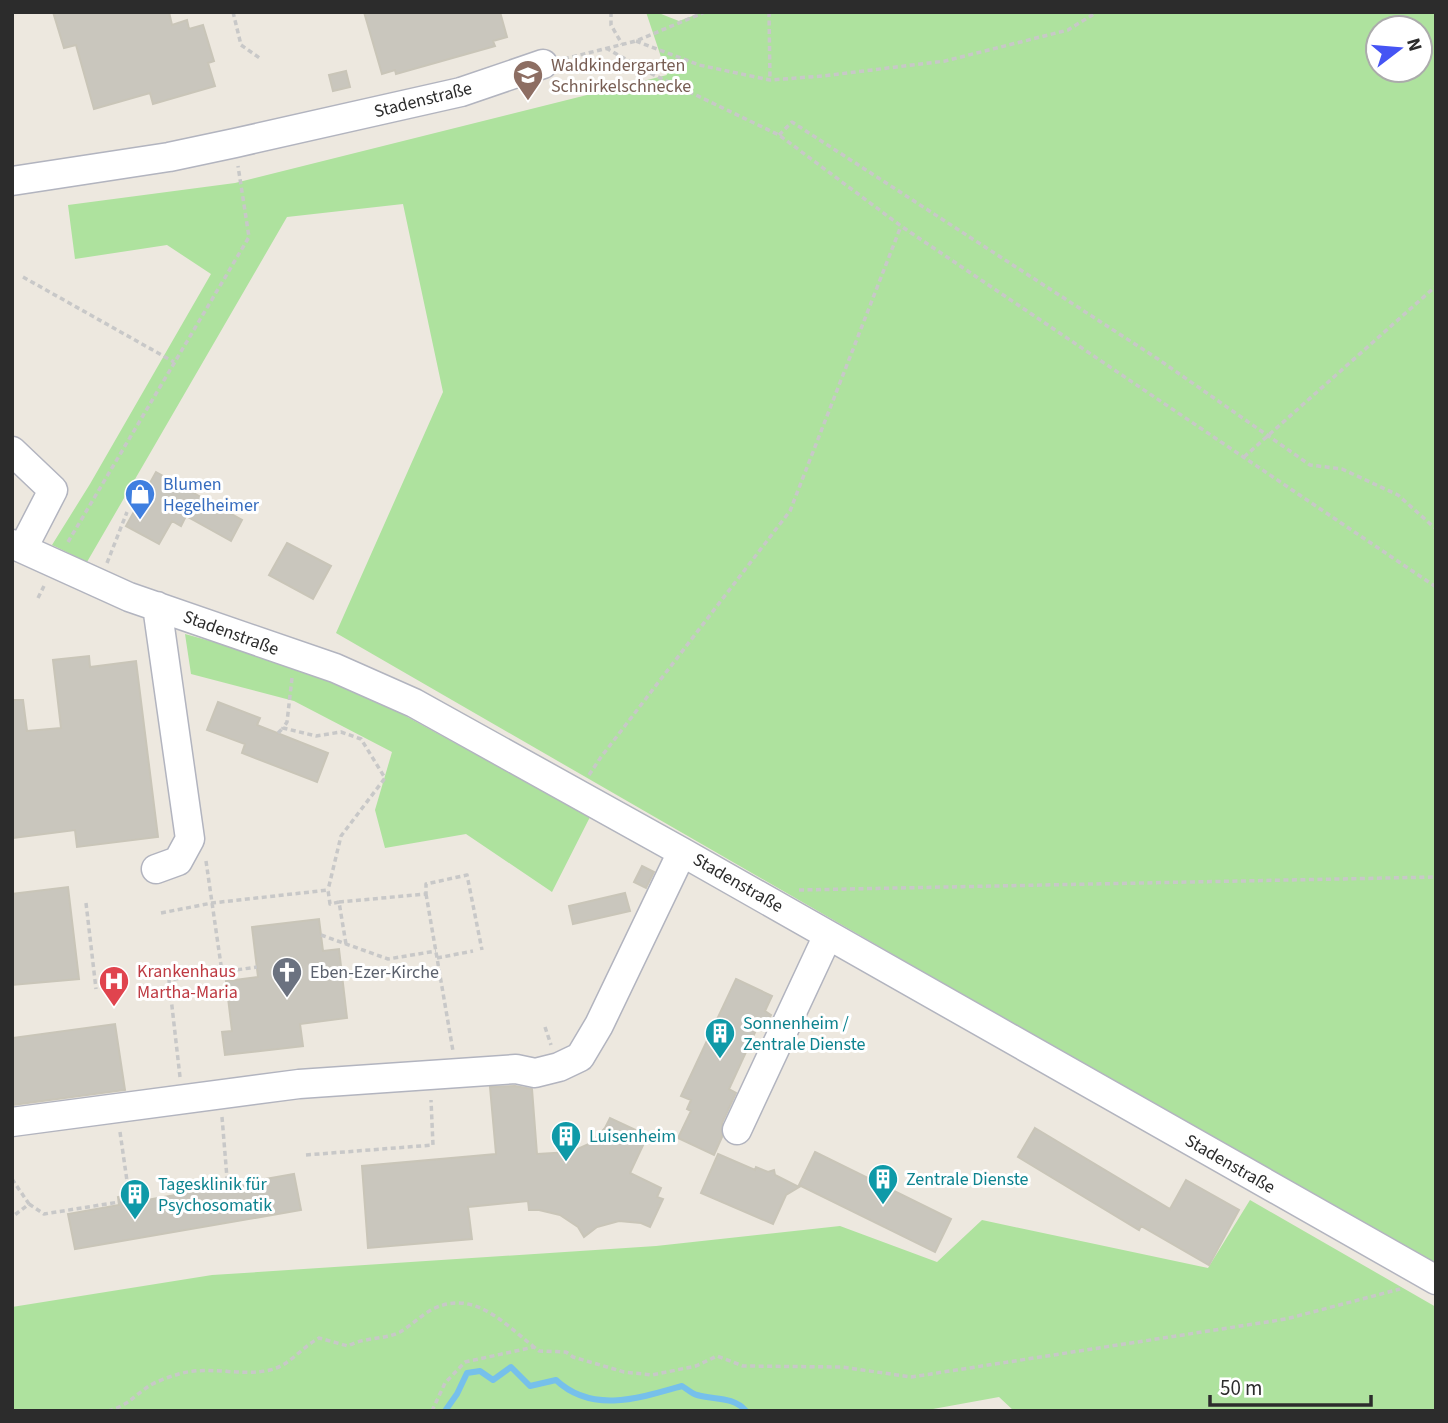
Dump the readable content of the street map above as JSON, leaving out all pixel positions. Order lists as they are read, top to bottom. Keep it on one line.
{"streets":{"street":["Stadenstraße"]},"places":{"school or university":["Waldkindergarten Schnirkelschnecke"],"shop":["Blumen Hegelheimer"],"church":["Eben-Ezer-Kirche"],"hospital":["Krankenhaus Martha-Maria"],"building":["Sonnenheim / Zentrale Dienste","Luisenheim","Zentrale Dienste","Tagesklinik für Psychosomatik"]},"scale_bar":"50 m","north":"right"}
